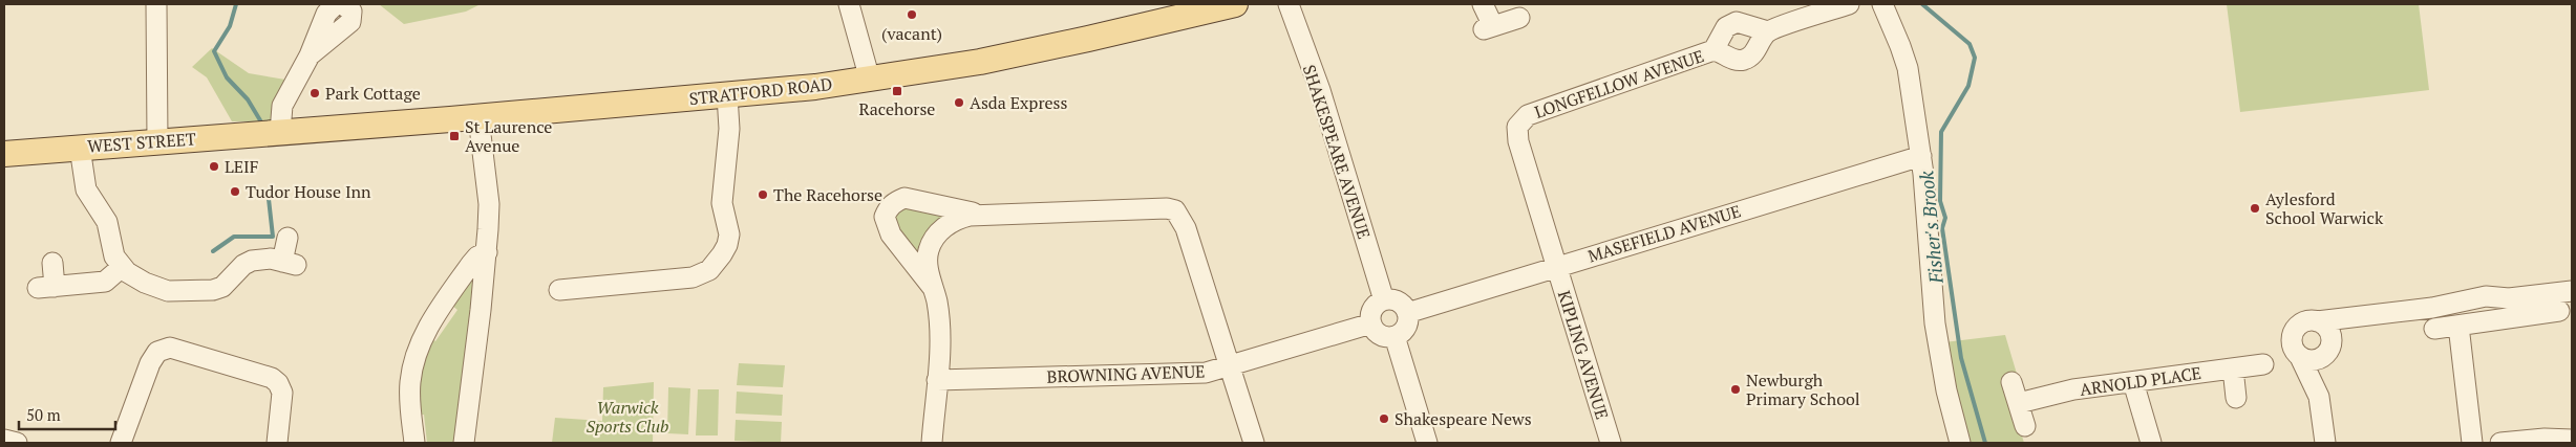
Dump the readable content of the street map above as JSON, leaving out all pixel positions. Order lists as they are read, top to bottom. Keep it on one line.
{"streets":{"main road":["STRATFORD ROAD","WEST STREET"],"street":["LONGFELLOW AVENUE","SHAKESPEARE AVENUE","MASEFIELD AVENUE","KIPLING AVENUE","BROWNING AVENUE","ARNOLD PLACE"]},"crossings":[["LONGFELLOW AVENUE","MASEFIELD AVENUE"],["LONGFELLOW AVENUE","KIPLING AVENUE"],["STRATFORD ROAD","WEST STREET"],["SHAKESPEARE AVENUE","MASEFIELD AVENUE"],["SHAKESPEARE AVENUE","BROWNING AVENUE"],["MASEFIELD AVENUE","KIPLING AVENUE"],["MASEFIELD AVENUE","BROWNING AVENUE"]],"water":["Fisher's Brook"],"parks":["Warwick Sports Club"],"places":{"other":["(vacant)","Park Cottage","Asda Express","LEIF","Tudor House Inn","The Racehorse","Aylesford School Warwick","Newburgh Primary School","Shakespeare News"],"transit":["Racehorse","St Laurence Avenue"]},"scale_bar":"50 m"}
